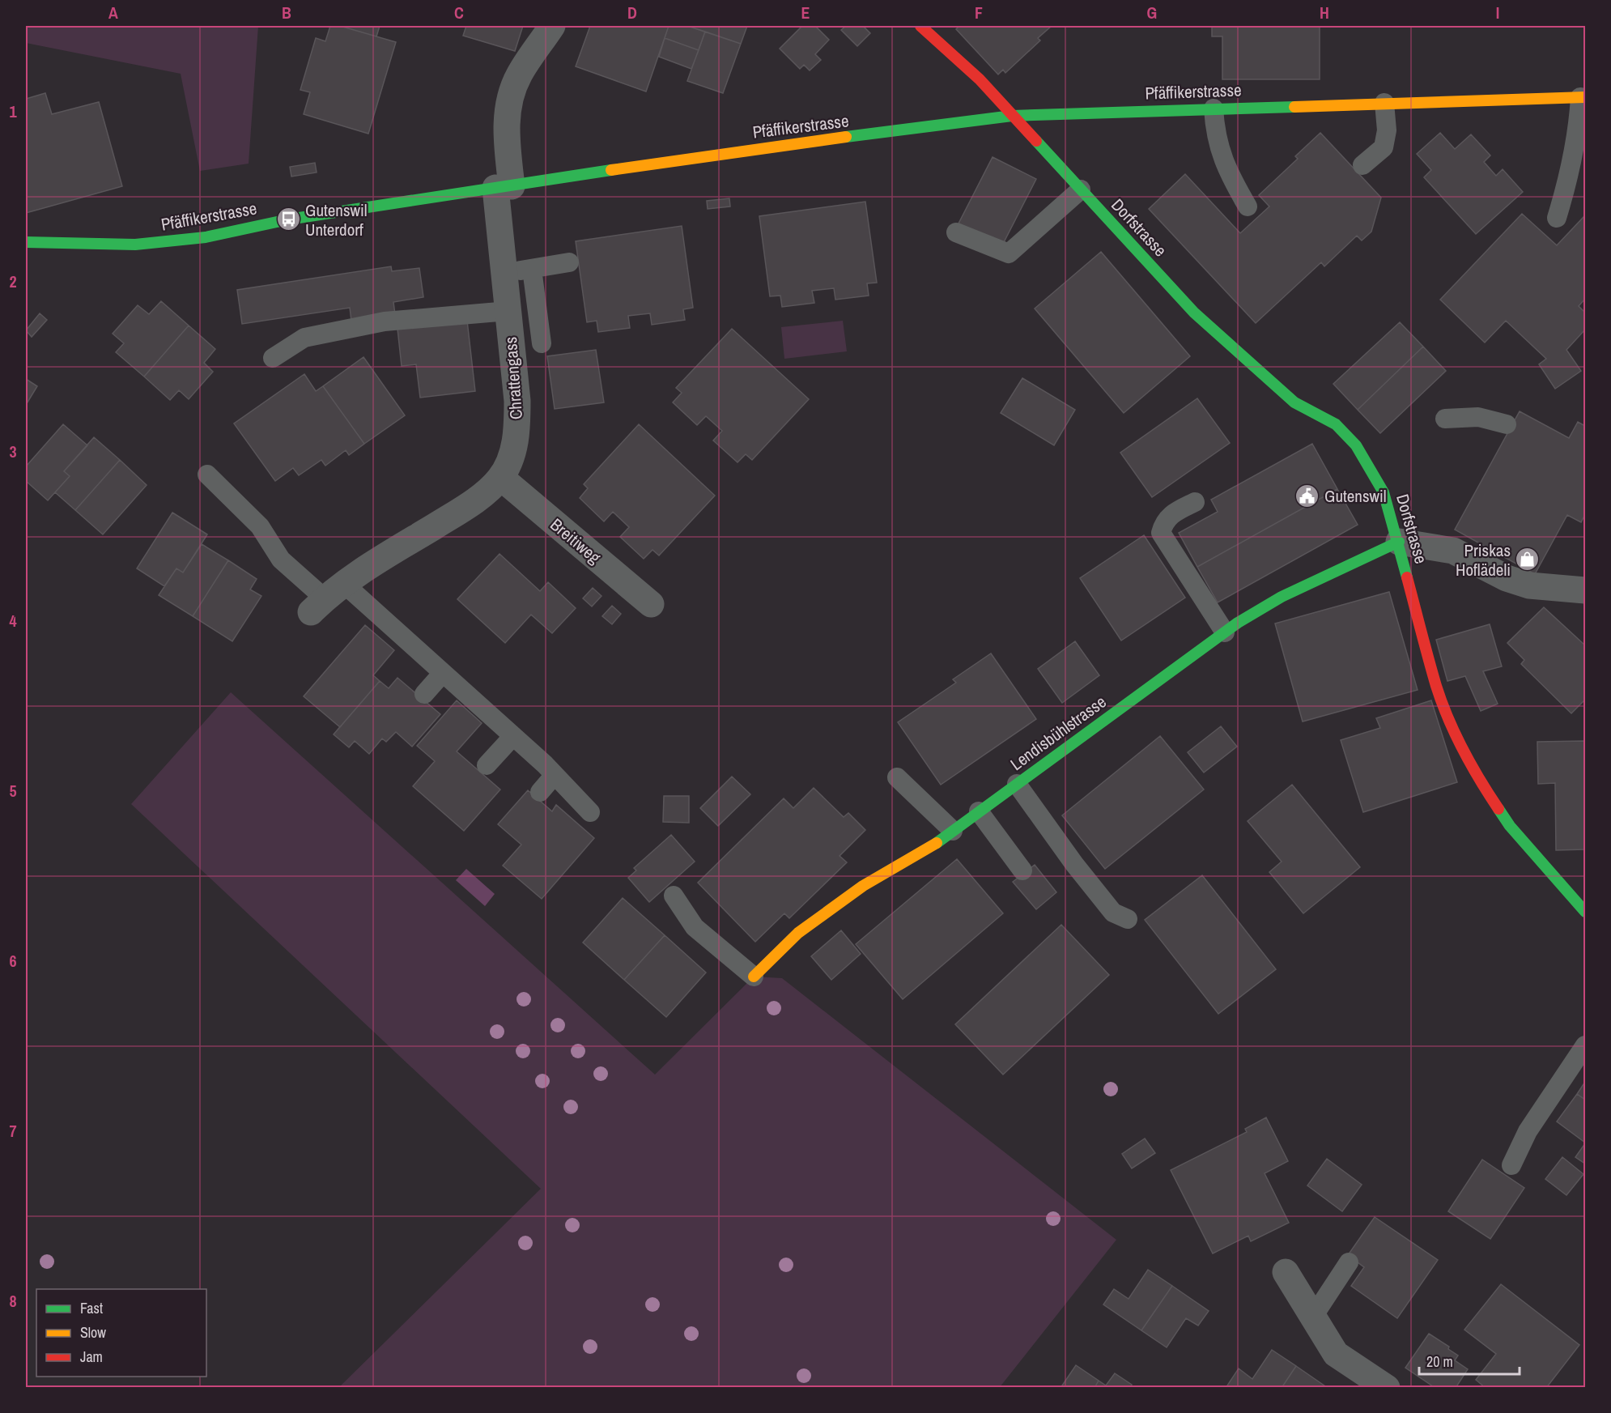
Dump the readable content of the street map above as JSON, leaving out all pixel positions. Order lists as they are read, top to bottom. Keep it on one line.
{"streets":{"street":["Pfäffikerstrasse","Dorfstrasse","Chrattengass","Breitiweg","Lendisbühlstrasse"]},"crossings":[["Pfäffikerstrasse","Dorfstrasse"],["Pfäffikerstrasse","Chrattengass"],["Dorfstrasse","Lendisbühlstrasse"],["Chrattengass","Breitiweg"]],"places":{"bus stop":["Gutenswil Unterdorf"],"public building":["Gutenswil"],"shop":["Priskas Hoflädeli"]},"legend":["Fast","Slow","Jam"],"scale_bar":"20 m","grid":{"columns":["A","B","C","D","E","F","G","H","I"],"rows":["1","2","3","4","5","6","7","8"]}}
